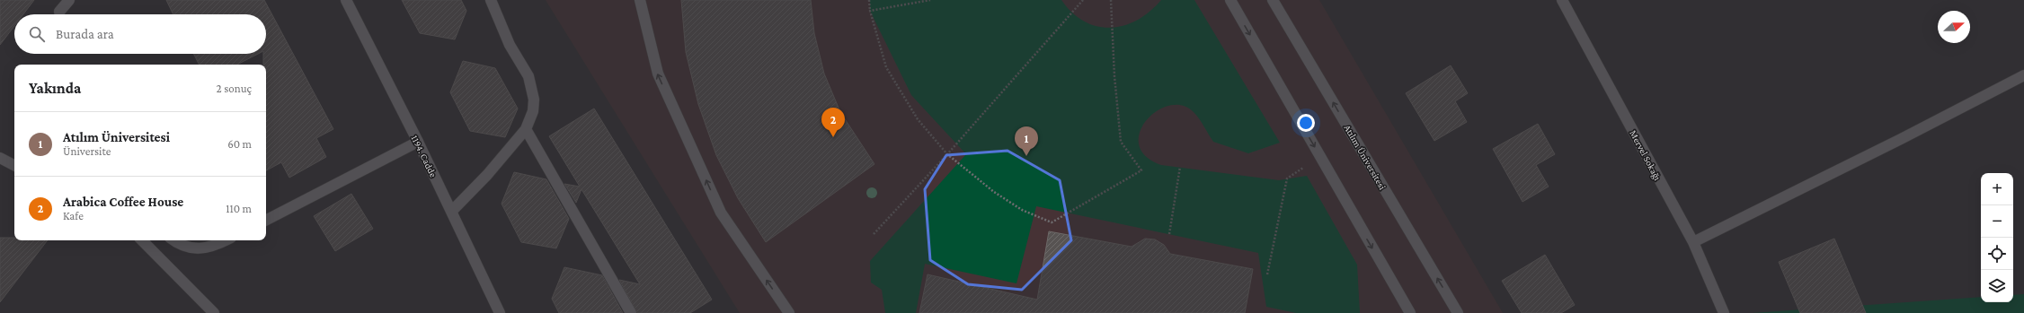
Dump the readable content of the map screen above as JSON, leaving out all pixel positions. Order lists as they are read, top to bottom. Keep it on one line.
{"streets":{"street":["Mervel Sokağı","1194. Cadde","Atılım Üniversitesi"]},"north":"right","page":{"search":"Burada ara","heading":["Yakında","2 sonuç"],"pins":["2","1"],"list":[{"mark":"1","name":"Atılım Üniversitesi","note":"Üniversite","value":"60 m"},{"mark":"2","name":"Arabica Coffee House","note":"Kafe","value":"110 m"}],"map_buttons":["+","−"]}}
